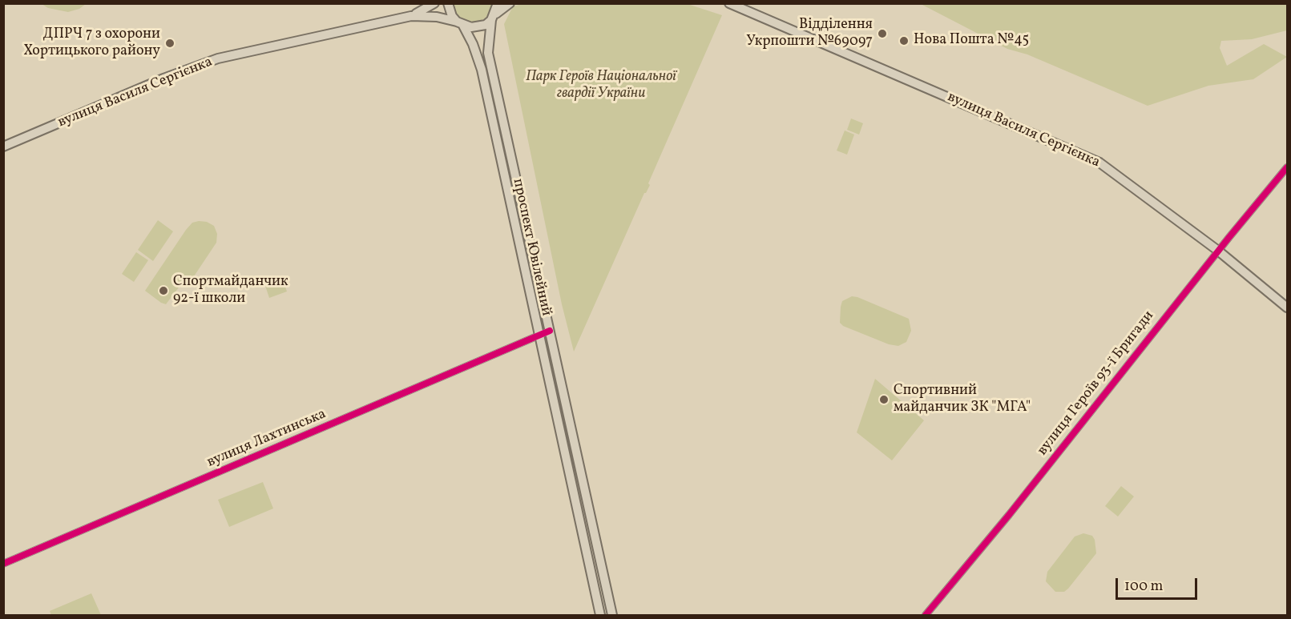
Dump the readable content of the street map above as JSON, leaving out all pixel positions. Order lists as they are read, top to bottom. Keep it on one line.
{"streets":{"main road":["вулиця Василя Сергієнка","проспект Ювілейний"],"street":["вулиця Героїв 93-ї Бригади","вулиця Лахтинська"]},"crossings":[["вулиця Василя Сергієнка","проспект Ювілейний"],["вулиця Василя Сергієнка","вулиця Героїв 93-ї Бригади"],["проспект Ювілейний","вулиця Лахтинська"]],"parks":["Парк Героїв Національної гвардії України"],"places":["Відділення Укрпошти №69097","Нова Пошта №45","ДПРЧ 7 з охорони Хортицького району","Спортмайданчик 92-ї школи","Спортивний майданчик ЗК \"МГА\""],"scale_bar":"100 m"}
